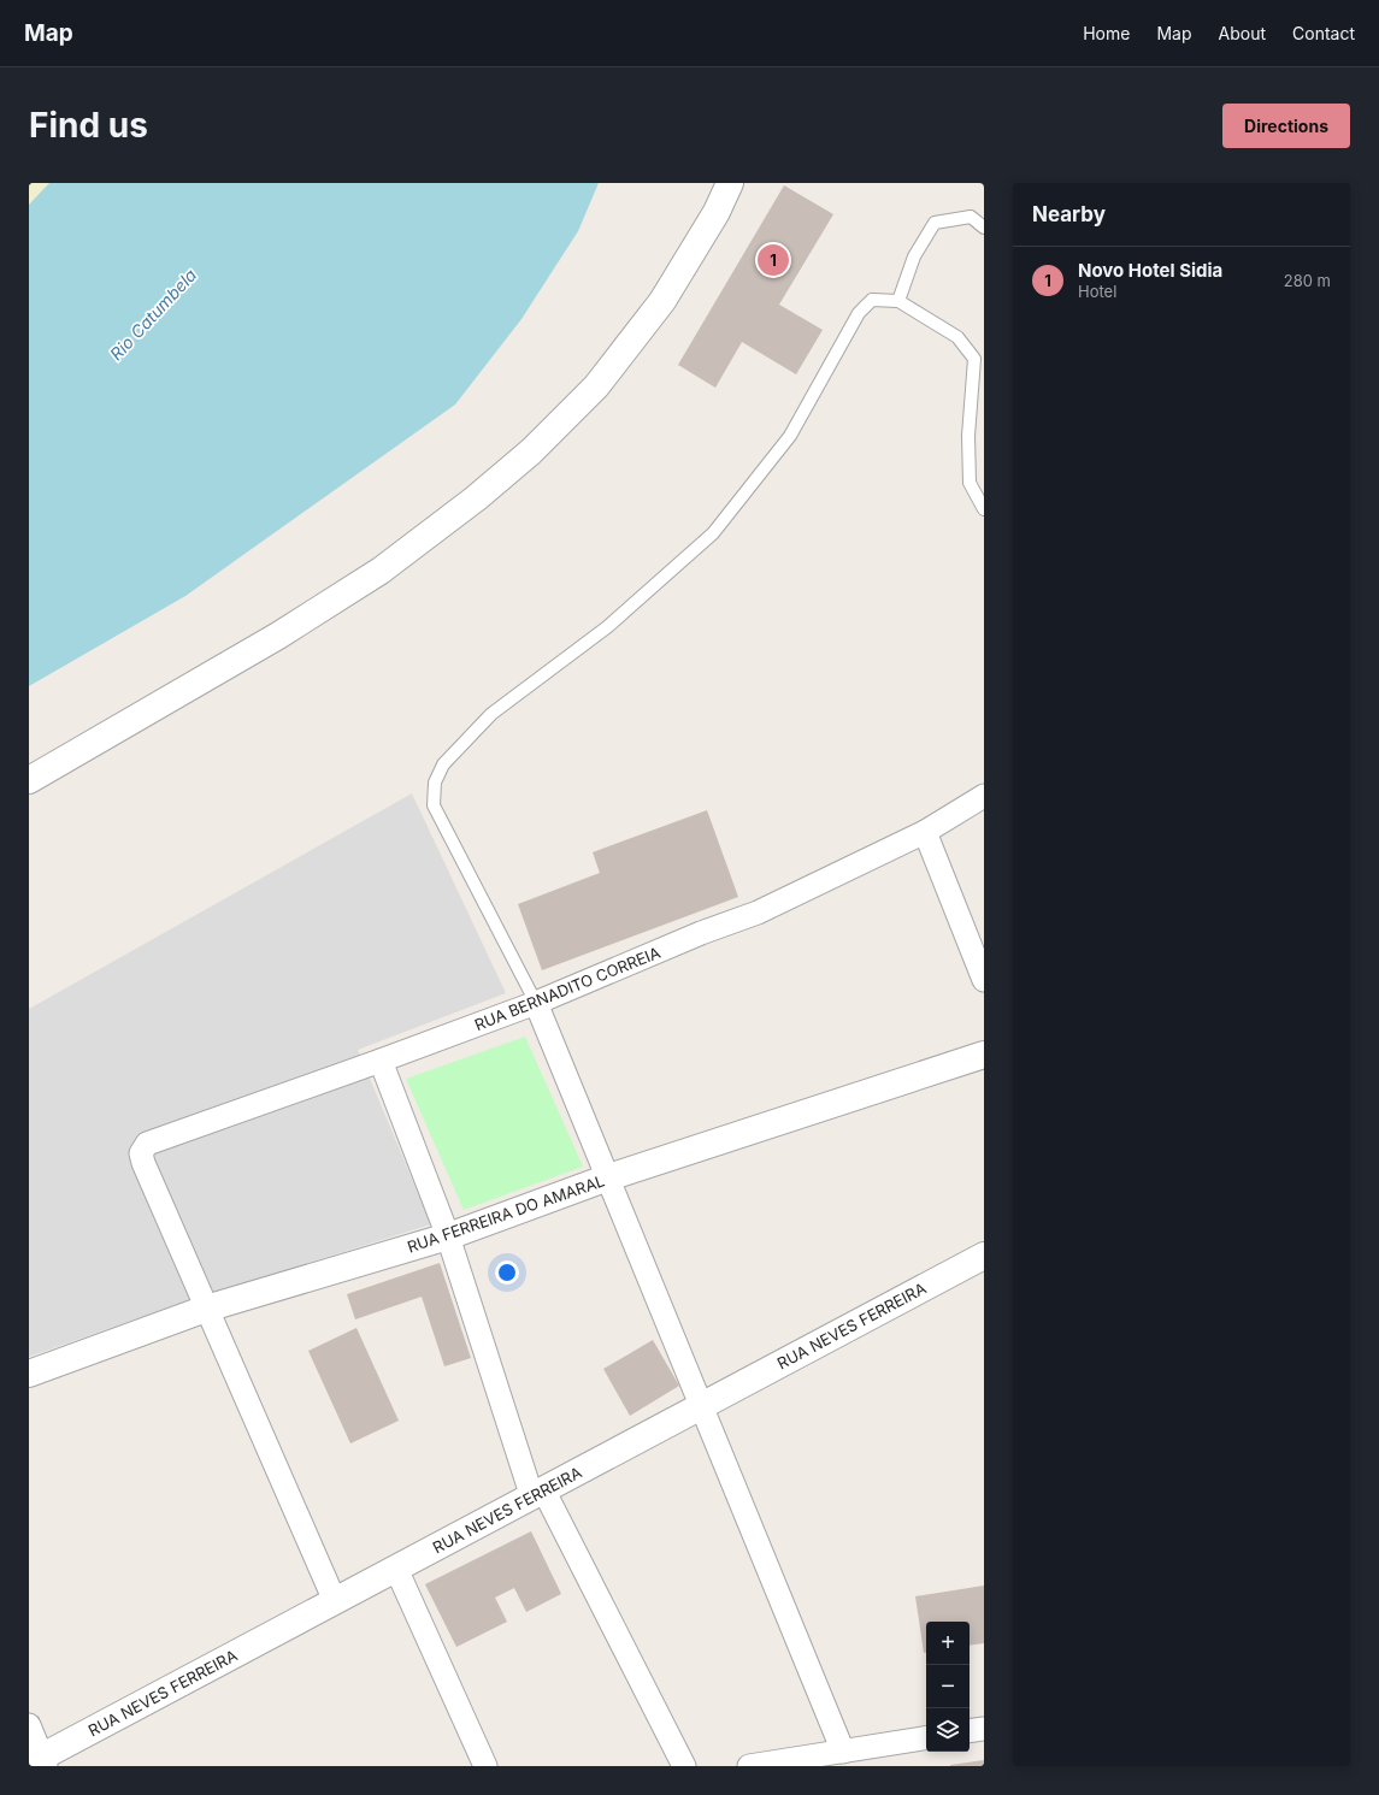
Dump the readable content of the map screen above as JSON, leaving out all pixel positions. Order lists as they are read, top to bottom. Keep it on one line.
{"streets":{"street":["RUA BERNADITO CORREIA","RUA FERREIRA DO AMARAL","RUA NEVES FERREIRA"]},"crossings":[["RUA BERNADITO CORREIA","RUA FERREIRA DO AMARAL"]],"water":["Rio Catumbela"],"page":{"header":"Map","nav":["Home","Map","About","Contact"],"buttons":"Directions","title":"Find us","heading":"Nearby","pins":"1","list":[{"mark":"1","name":"Novo Hotel Sidia","note":"Hotel","value":"280 m"}],"map_buttons":["+","−"]}}
